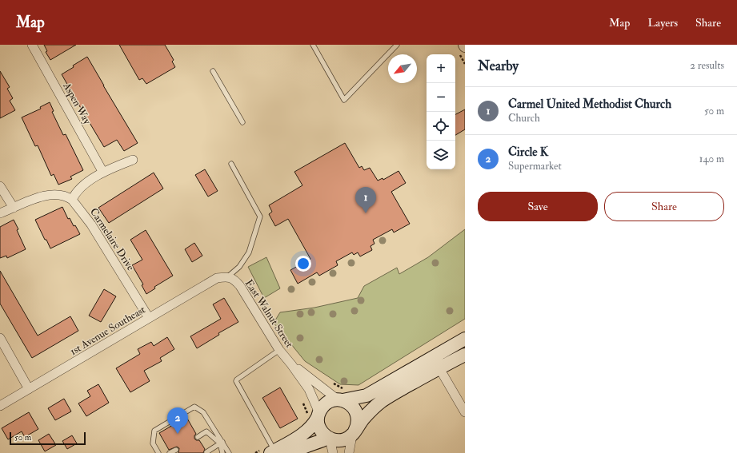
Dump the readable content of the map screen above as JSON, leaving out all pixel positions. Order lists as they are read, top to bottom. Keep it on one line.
{"streets":{"street":["Aspen Way","Carmelaire Drive","East Walnut Street","1st Avenue Southeast"]},"crossings":[["Carmelaire Drive","1st Avenue Southeast"],["East Walnut Street","1st Avenue Southeast"]],"scale_bar":"50 m","north":"bottom left","page":{"header":"Map","nav":["Map","Layers","Share"],"heading":["Nearby","2 results"],"map_buttons":["+","−"],"list":[{"mark":"1","name":"Carmel United Methodist Church","note":"Church","value":"50 m"},{"mark":"2","name":"Circle K","note":"Supermarket","value":"140 m"}],"buttons":["Save","Share"],"pins":["1","2"],"scale":"50 m"}}
